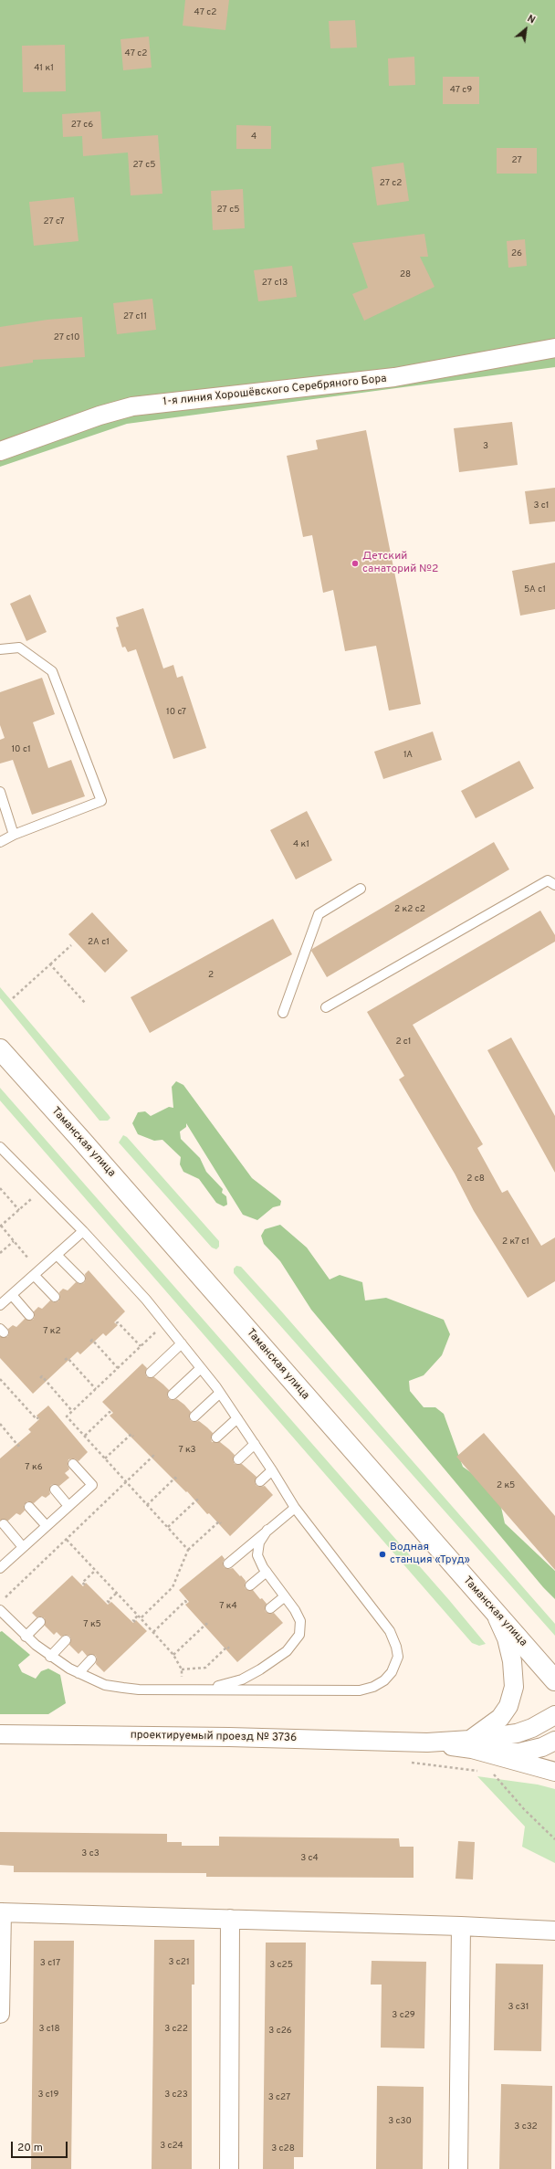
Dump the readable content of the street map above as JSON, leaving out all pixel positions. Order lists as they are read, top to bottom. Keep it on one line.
{"streets":{"street":["1-я линия Хорошёвского Серебряного Бора","Таманская улица","проектируемый проезд № 3736"]},"places":["Детский санаторий №2","Водная станция «Труд»"],"house_numbers":["47 с2","47 с2","41 к1","47 с9","27 с6","4","27","27 с5","27 с2","27 с5","27 с7","26","28","27 с13","27 с11","27 с10","3","3 с1","5А с1","10 с7","10 с1","1А","4 к1","2 к2 с2","2А с1","2","2 с1","2 с8","2 к7 с1","7 к2","7 к3","7 к6","2 к5","7 к4","7 к5","3 с3","3 с4","3 с21","3 с17","3 с25","3 с31","3 с29","3 с18","3 с22","3 с26","3 с19","3 с23","3 с27","3 с30","3 с32","3 с24","3 с28"],"scale_bar":"20 m","north":"top right"}
